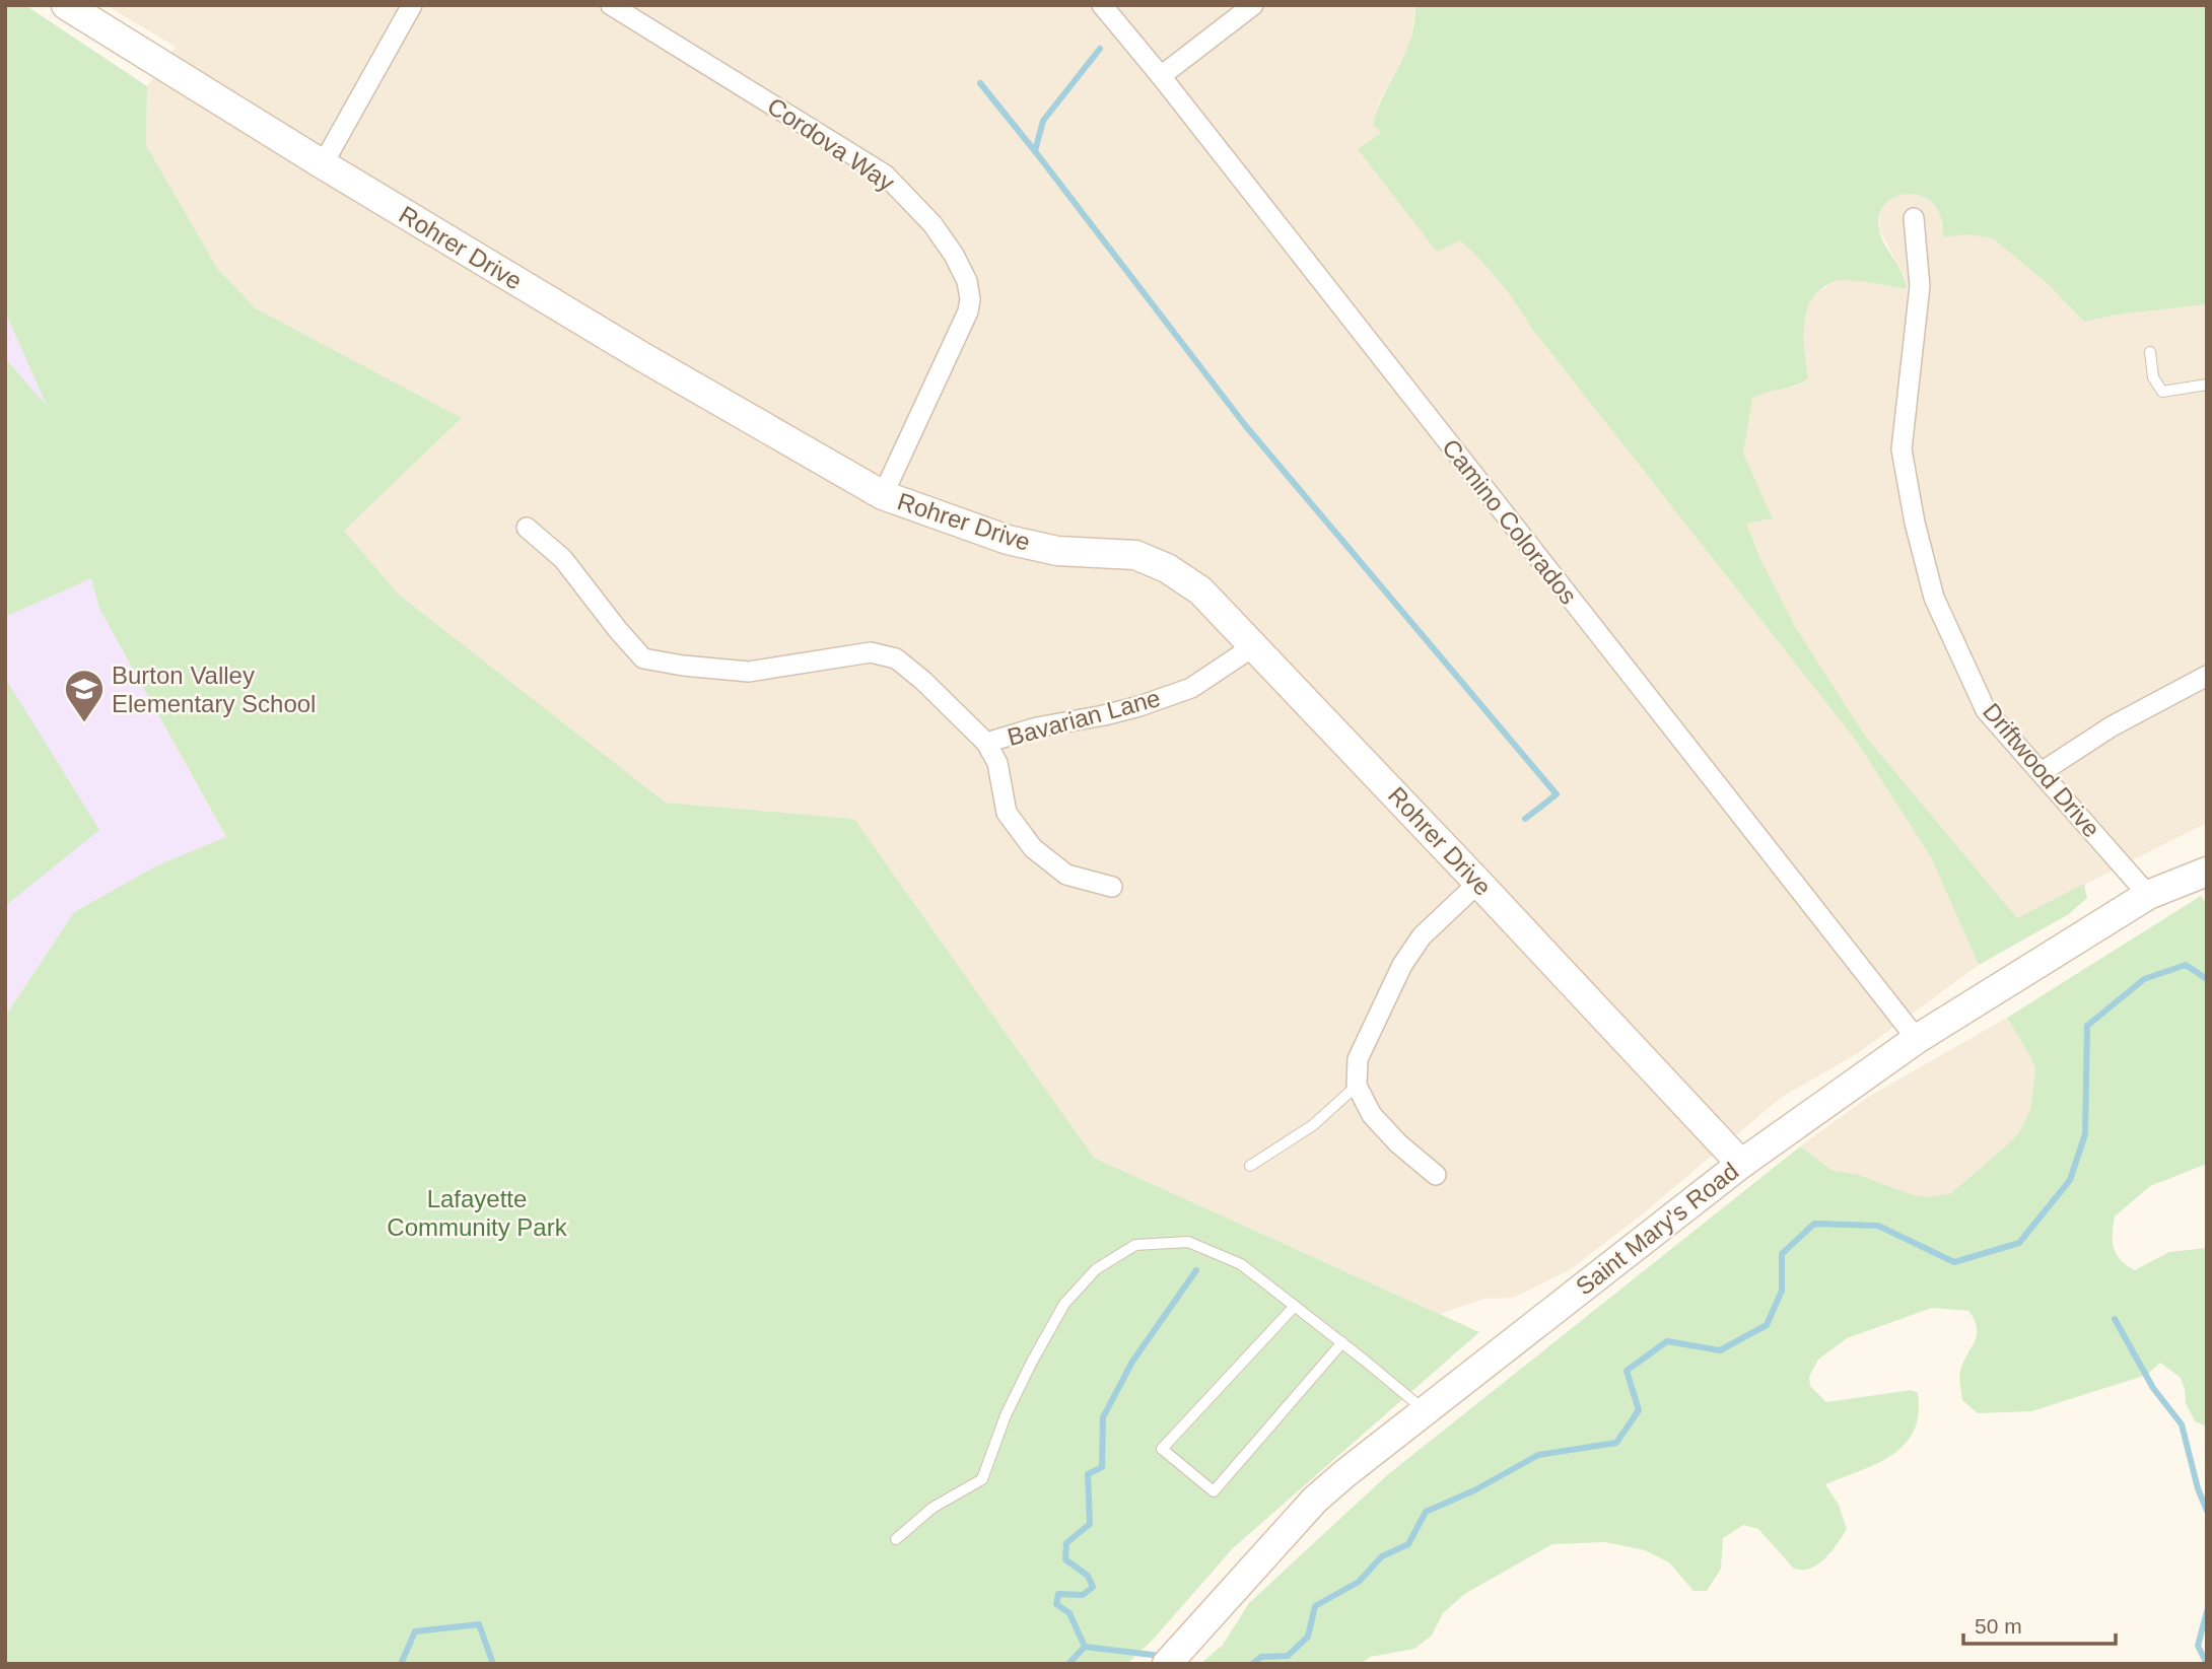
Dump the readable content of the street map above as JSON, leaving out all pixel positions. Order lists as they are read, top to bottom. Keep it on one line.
{"streets":{"street":["Cordova Way","Rohrer Drive","Camino Colorados","Bavarian Lane","Driftwood Drive","Saint Mary's Road"]},"crossings":[["Cordova Way","Rohrer Drive"],["Rohrer Drive","Bavarian Lane"],["Rohrer Drive","Saint Mary's Road"],["Camino Colorados","Saint Mary's Road"],["Driftwood Drive","Saint Mary's Road"]],"parks":["Lafayette Community Park"],"places":{"school or university":["Burton Valley Elementary School"]},"scale_bar":"50 m"}
